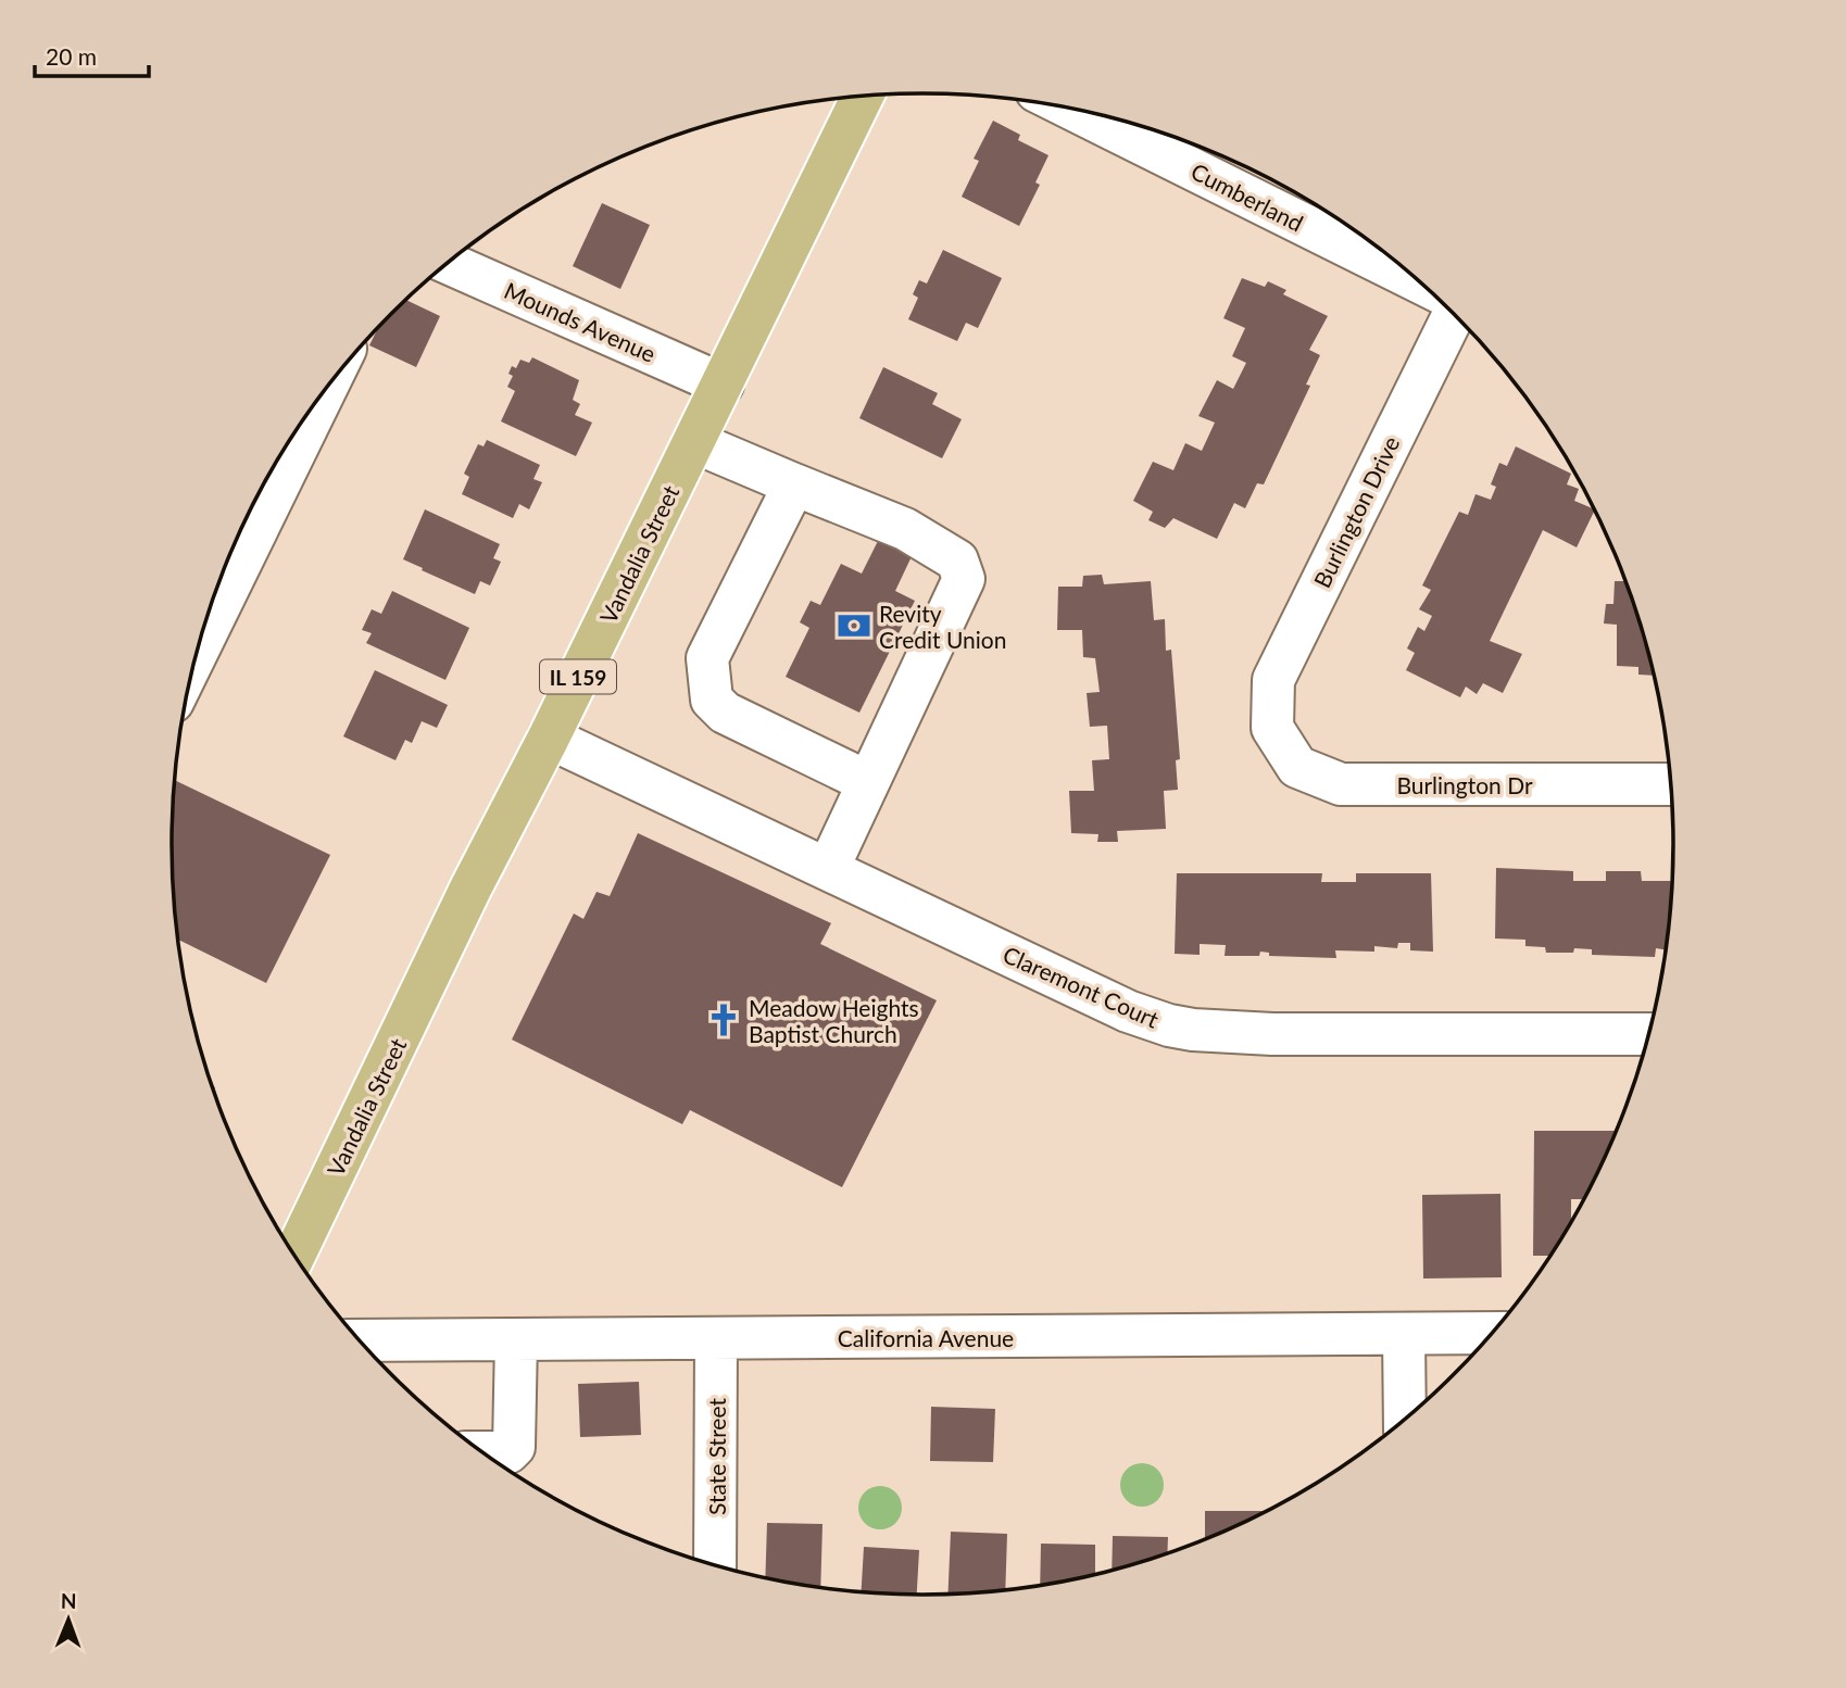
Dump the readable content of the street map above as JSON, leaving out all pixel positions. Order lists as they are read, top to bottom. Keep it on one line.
{"streets":{"main road":["Vandalia Street","IL 159"],"street":["Cumberland","Mounds Avenue","Burlington Drive","Burlington Dr","Claremont Court","California Avenue","State Street"]},"crossings":[["Mounds Avenue","Vandalia Street"],["Burlington Drive","Burlington Dr"],["Vandalia Street","Claremont Court"],["California Avenue","State Street"]],"places":{"bank":["Revity Credit Union"],"church":["Meadow Heights Baptist Church"]},"scale_bar":"20 m","north":"top"}
